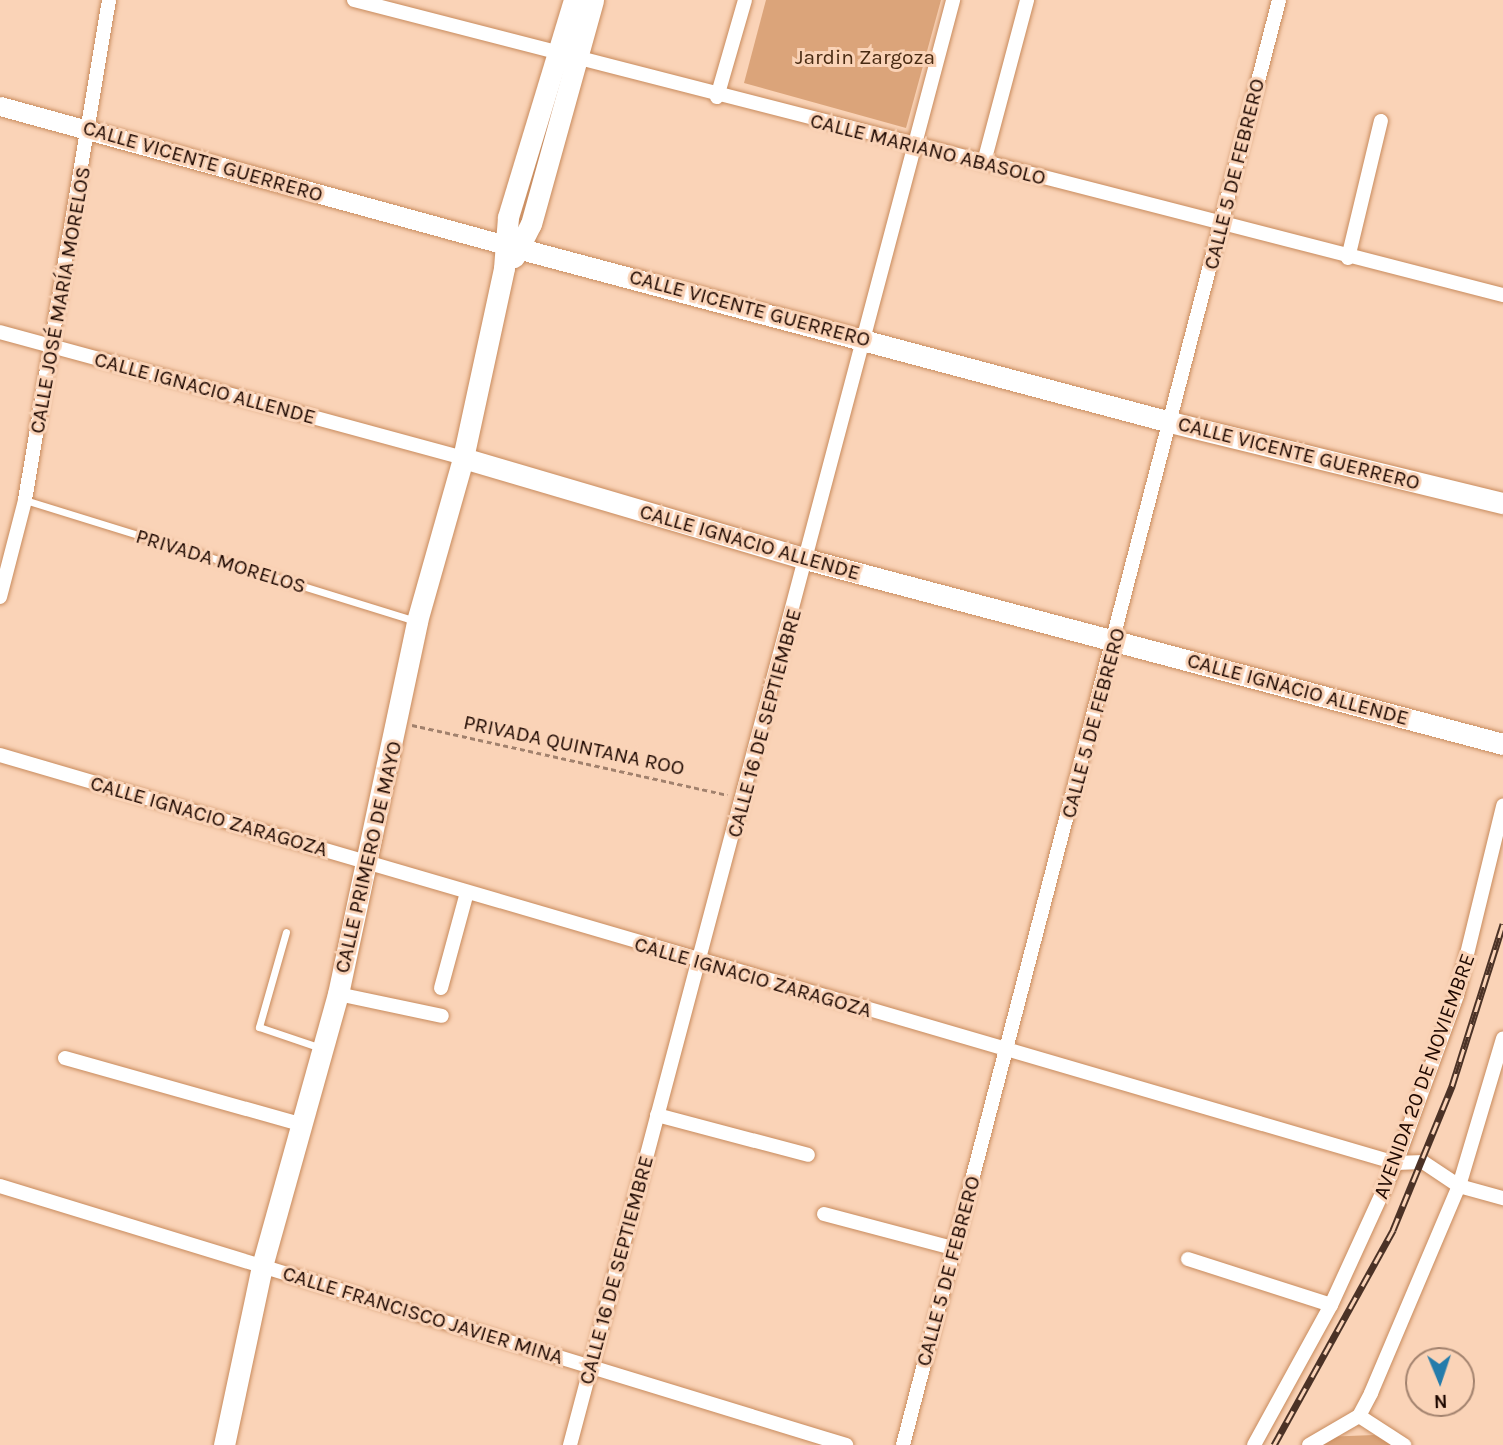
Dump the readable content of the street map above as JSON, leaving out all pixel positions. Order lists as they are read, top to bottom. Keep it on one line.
{"streets":{"main road":["CALLE VICENTE GUERRERO","CALLE IGNACIO ALLENDE","CALLE PRIMERO DE MAYO"],"street":["CALLE MARIANO ABASOLO","CALLE 5 DE FEBRERO","CALLE JOSÉ MARÍA MORELOS","CALLE 16 DE SEPTIEMBRE","CALLE IGNACIO ZARAGOZA","AVENIDA 20 DE NOVIEMBRE","CALLE FRANCISCO JAVIER MINA"],"lane":["PRIVADA MORELOS"],"path":["PRIVADA QUINTANA ROO"]},"crossings":[["CALLE MARIANO ABASOLO","CALLE 5 DE FEBRERO"],["CALLE MARIANO ABASOLO","CALLE 16 DE SEPTIEMBRE"],["CALLE MARIANO ABASOLO","CALLE PRIMERO DE MAYO"],["CALLE VICENTE GUERRERO","CALLE 5 DE FEBRERO"],["CALLE VICENTE GUERRERO","CALLE JOSÉ MARÍA MORELOS"],["CALLE VICENTE GUERRERO","CALLE 16 DE SEPTIEMBRE"],["CALLE VICENTE GUERRERO","CALLE PRIMERO DE MAYO"],["CALLE 5 DE FEBRERO","CALLE IGNACIO ALLENDE"],["CALLE 5 DE FEBRERO","CALLE IGNACIO ZARAGOZA"],["CALLE JOSÉ MARÍA MORELOS","CALLE IGNACIO ALLENDE"],["CALLE JOSÉ MARÍA MORELOS","PRIVADA MORELOS"],["CALLE IGNACIO ALLENDE","CALLE 16 DE SEPTIEMBRE"],["CALLE IGNACIO ALLENDE","CALLE PRIMERO DE MAYO"],["PRIVADA MORELOS","CALLE PRIMERO DE MAYO"],["CALLE 16 DE SEPTIEMBRE","PRIVADA QUINTANA ROO"],["CALLE 16 DE SEPTIEMBRE","CALLE IGNACIO ZARAGOZA"],["CALLE 16 DE SEPTIEMBRE","CALLE FRANCISCO JAVIER MINA"],["PRIVADA QUINTANA ROO","CALLE PRIMERO DE MAYO"],["CALLE IGNACIO ZARAGOZA","CALLE PRIMERO DE MAYO"],["CALLE IGNACIO ZARAGOZA","AVENIDA 20 DE NOVIEMBRE"],["CALLE PRIMERO DE MAYO","CALLE FRANCISCO JAVIER MINA"]],"parks":["Jardin Zargoza"],"north":"bottom"}
